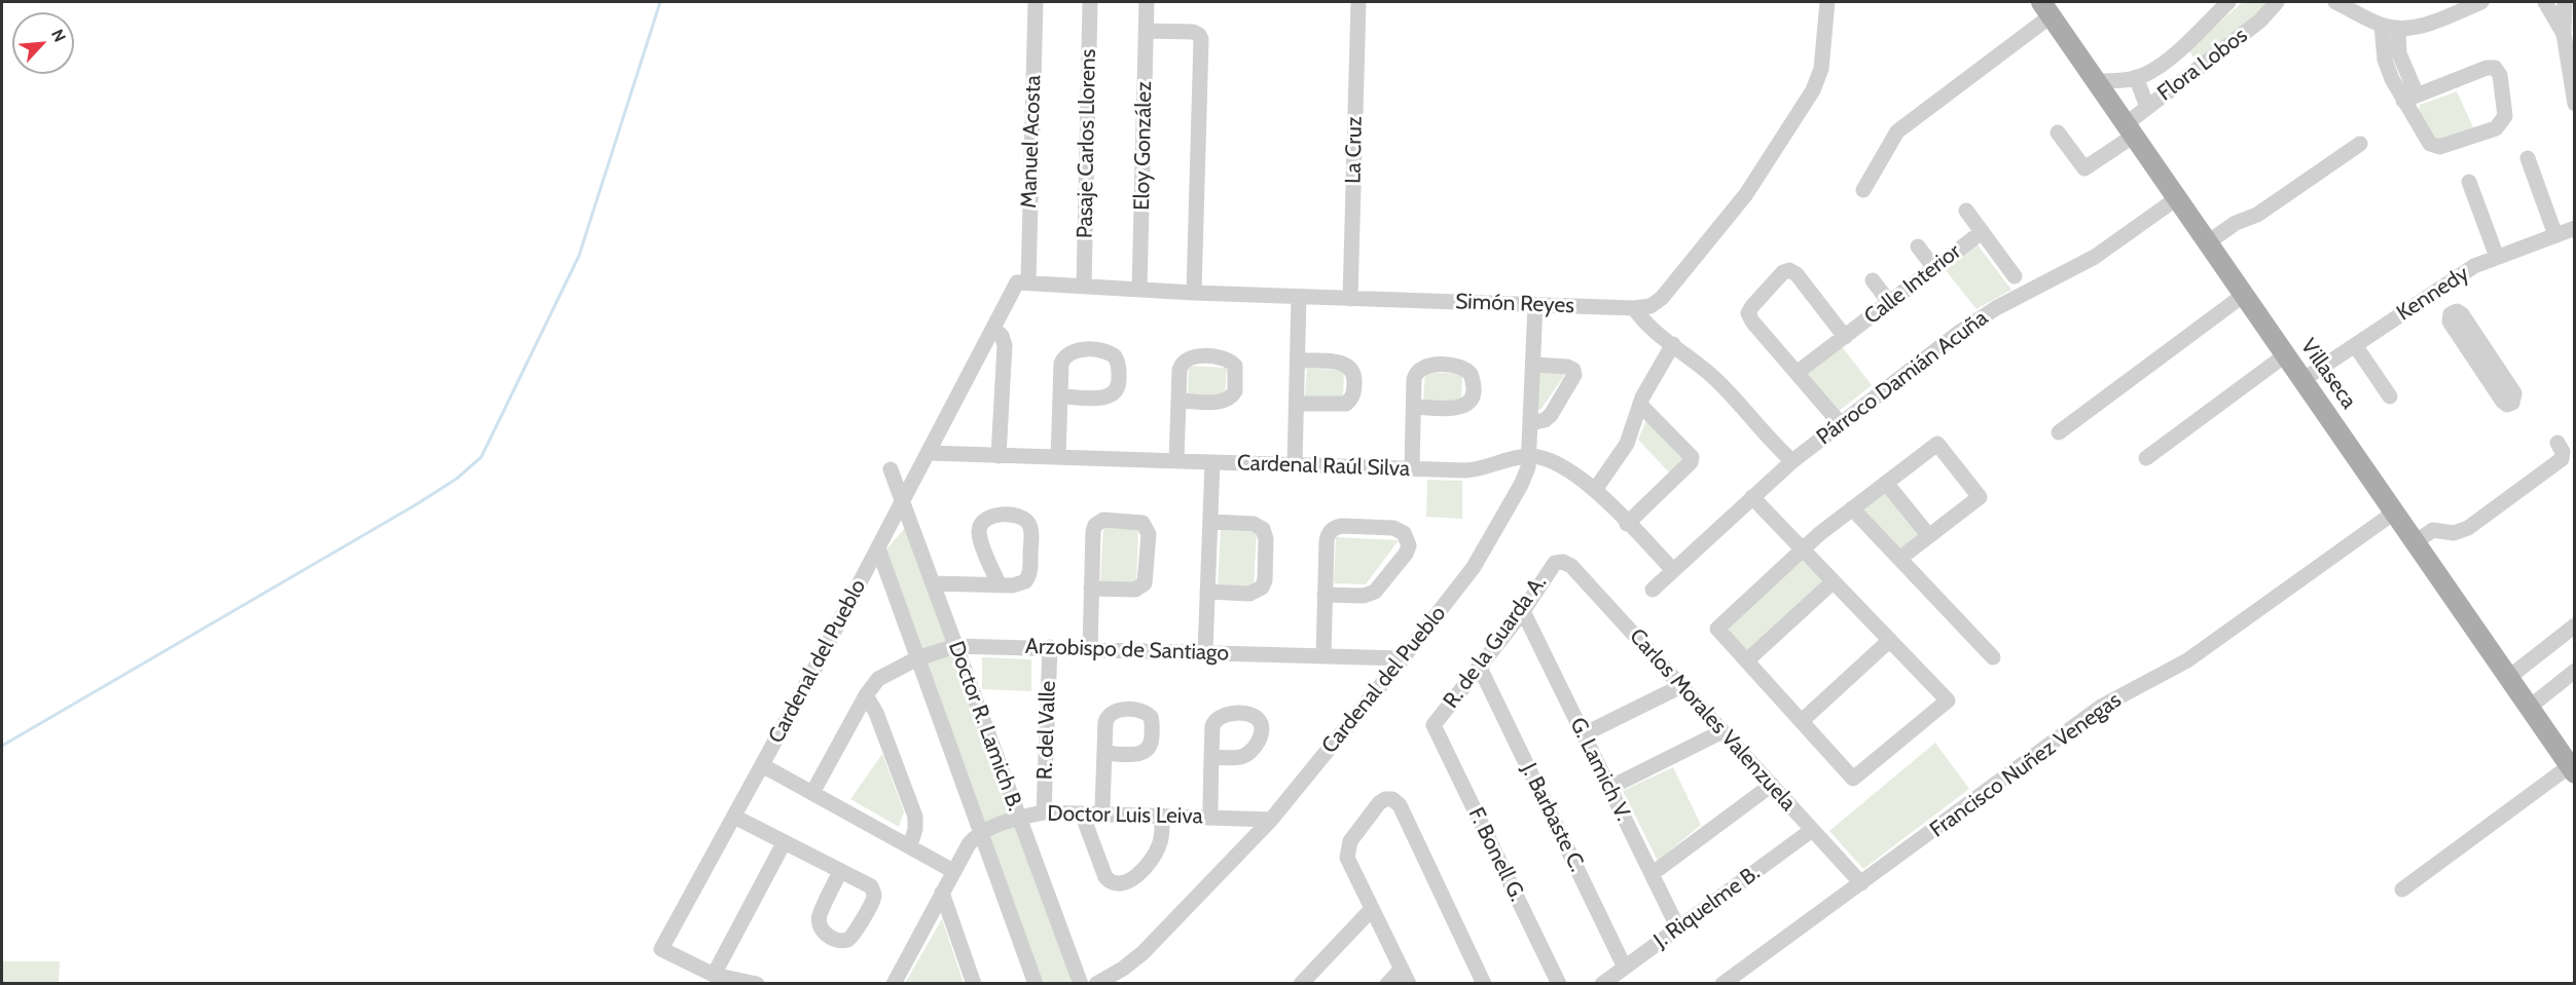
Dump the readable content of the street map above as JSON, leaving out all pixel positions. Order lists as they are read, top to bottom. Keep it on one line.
{"streets":{"main road":["Villaseca"],"street":["Flora Lobos","Manuel Acosta","Pasaje Carlos Llorens","Eloy González","La Cruz","Calle Interior","Kennedy","Simón Reyes","Párroco Damián Acuña","Cardenal Raúl Silva","R. de la Guarda A.","Arzobispo de Santiago","Cardenal del Pueblo","Carlos Morales Valenzuela","Doctor R. Lamich B.","R. del Valle","Francisco Nuñez Venegas","G. Lamich V.","Doctor Luis Leiva","J. Barbaste C.","F. Bonell G.","J. Riquelme B."]},"crossings":[["Flora Lobos","Villaseca"],["Manuel Acosta","Simón Reyes"],["Manuel Acosta","Cardenal del Pueblo"],["Pasaje Carlos Llorens","Simón Reyes"],["Eloy González","Simón Reyes"],["La Cruz","Simón Reyes"],["Calle Interior","Párroco Damián Acuña"],["Kennedy","Villaseca"],["Simón Reyes","Cardenal del Pueblo"],["Villaseca","Párroco Damián Acuña"],["Villaseca","Francisco Nuñez Venegas"],["Párroco Damián Acuña","Cardenal Raúl Silva"],["Cardenal Raúl Silva","Cardenal del Pueblo"],["R. de la Guarda A.","Carlos Morales Valenzuela"],["R. de la Guarda A.","G. Lamich V."],["R. de la Guarda A.","J. Barbaste C."],["R. de la Guarda A.","F. Bonell G."],["Arzobispo de Santiago","Cardenal del Pueblo"],["Arzobispo de Santiago","Doctor R. Lamich B."],["Arzobispo de Santiago","R. del Valle"],["Cardenal del Pueblo","Doctor R. Lamich B."],["Cardenal del Pueblo","Doctor Luis Leiva"],["Carlos Morales Valenzuela","Francisco Nuñez Venegas"],["Carlos Morales Valenzuela","J. Riquelme B."],["Doctor R. Lamich B.","Doctor Luis Leiva"],["R. del Valle","Doctor Luis Leiva"],["G. Lamich V.","J. Riquelme B."],["J. Barbaste C.","J. Riquelme B."]],"north":"top right"}
